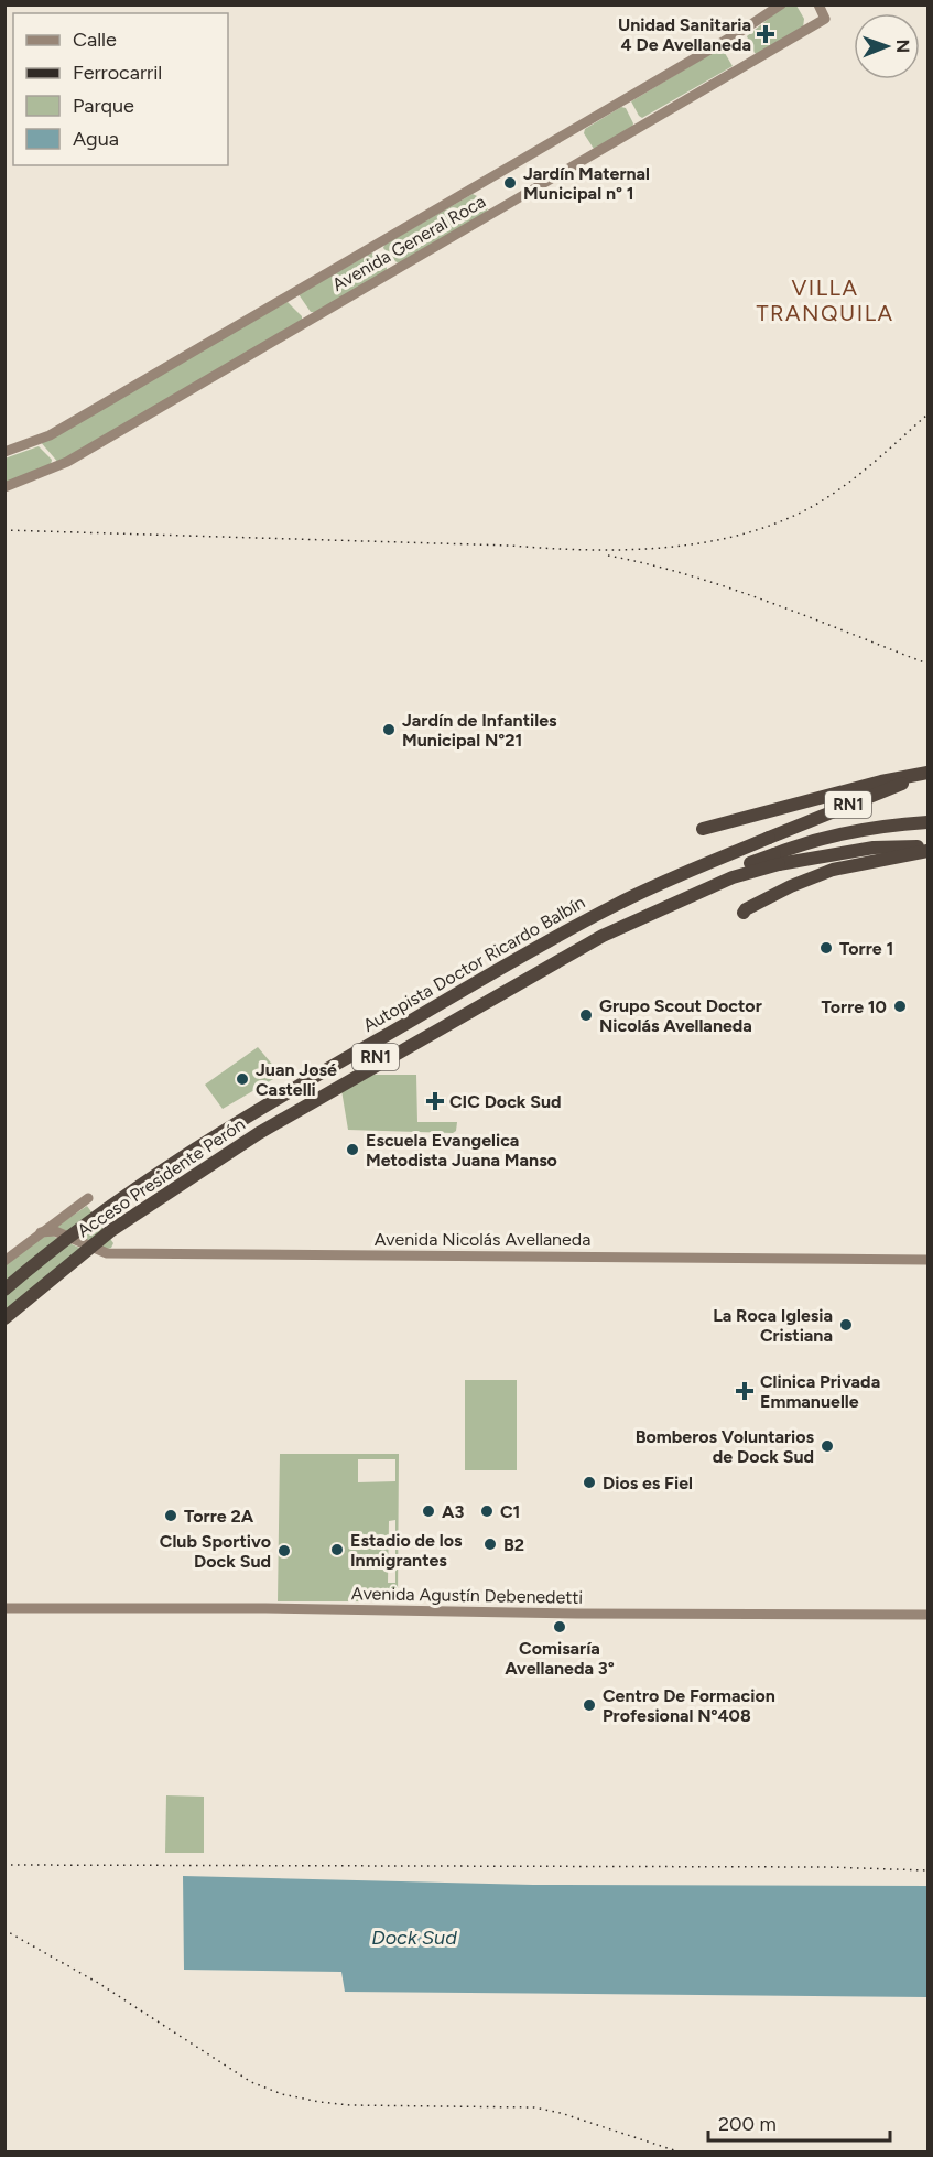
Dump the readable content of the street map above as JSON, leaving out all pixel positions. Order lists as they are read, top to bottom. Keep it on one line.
{"streets":{"highway":["RN1","Autopista Doctor Ricardo Balbín","Acceso Presidente Perón"],"main road":["Avenida General Roca","Avenida Nicolás Avellaneda","Avenida Agustín Debenedetti"]},"crossings":[["Autopista Doctor Ricardo Balbín","Acceso Presidente Perón"],["Acceso Presidente Perón","Avenida Nicolás Avellaneda"]],"districts":["VILLA TRANQUILA"],"water":["Dock Sud"],"places":{"health":["Unidad Sanitaria 4 De Avellaneda","CIC Dock Sud","Clinica Privada Emmanuelle"],"other":["Jardín Maternal Municipal n° 1","Jardín de Infantiles Municipal N°21","Torre 1","Torre 10","Grupo Scout Doctor Nicolás Avellaneda","Juan José Castelli","Escuela Evangelica Metodista Juana Manso","La Roca Iglesia Cristiana","Bomberos Voluntarios de Dock Sud","Dios es Fiel","A3","C1","Torre 2A","B2","Estadio de los Inmigrantes","Club Sportivo Dock Sud","Comisaría Avellaneda 3°","Centro De Formacion Profesional Nº408"]},"legend":["Calle","Ferrocarril","Parque","Agua"],"scale_bar":"200 m","north":"right"}
